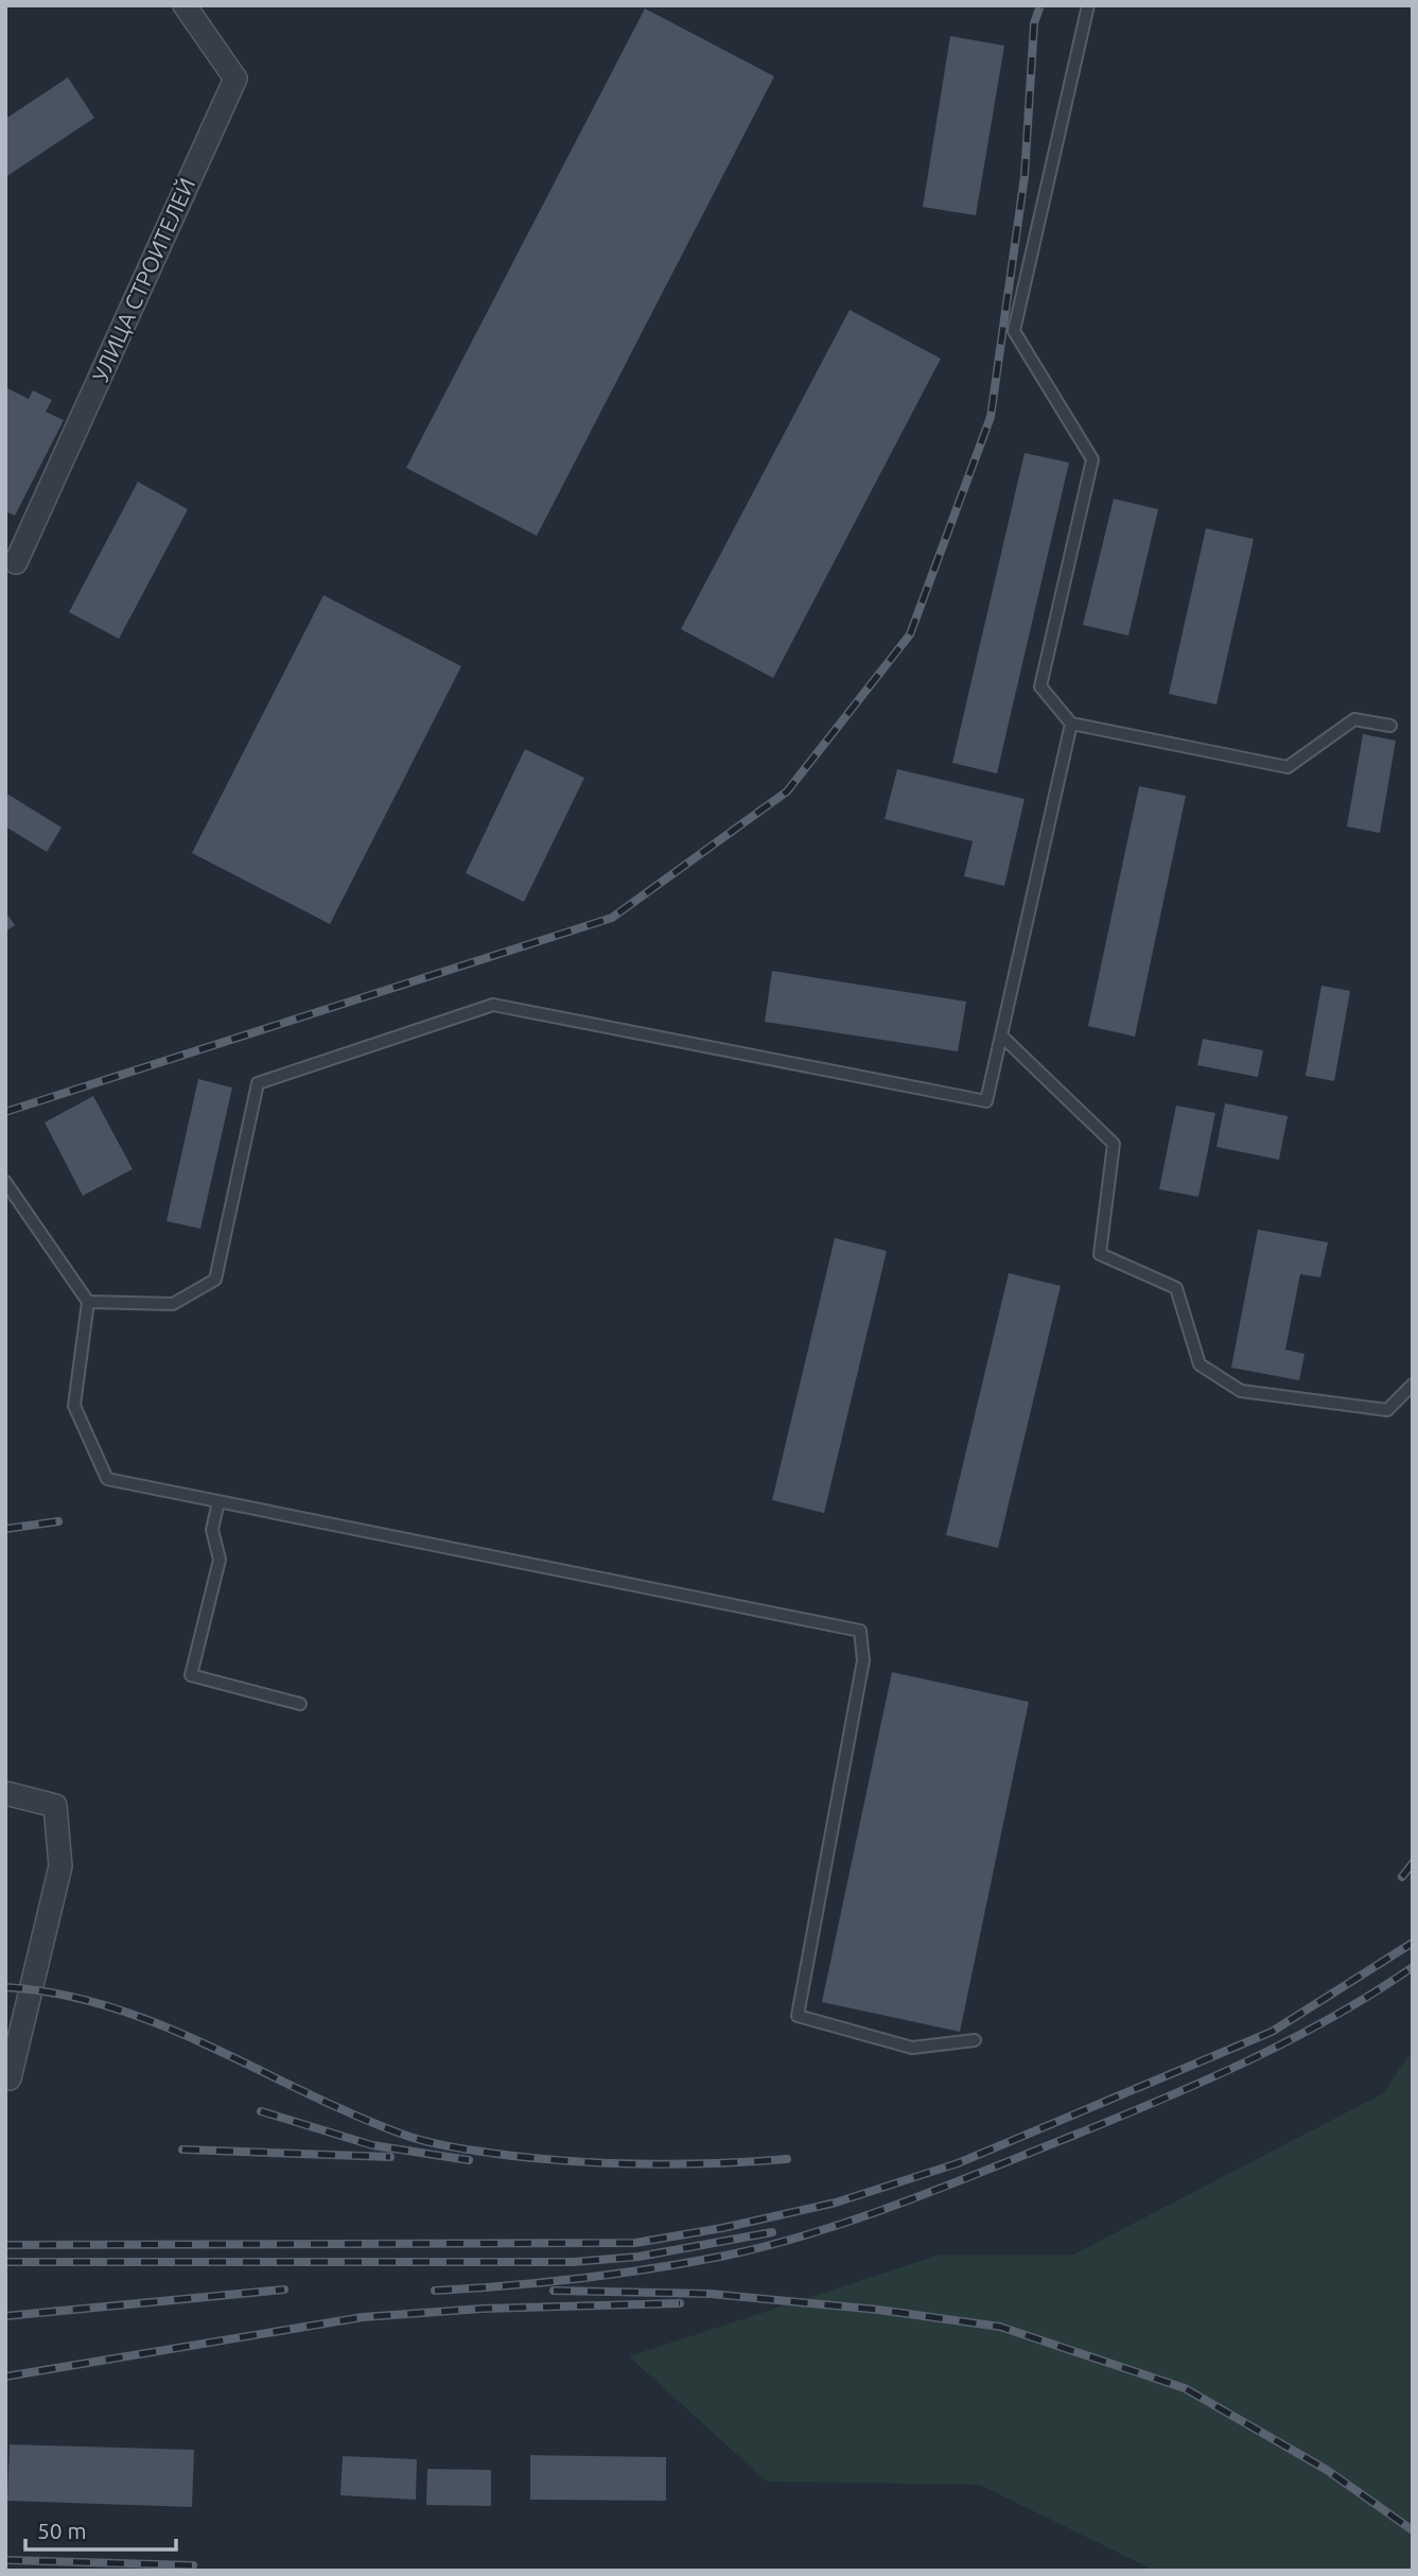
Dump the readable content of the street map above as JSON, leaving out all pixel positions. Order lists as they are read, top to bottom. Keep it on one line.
{"streets":{"street":["УЛИЦА СТРОИТЕЛЕЙ"]},"scale_bar":"50 m"}
